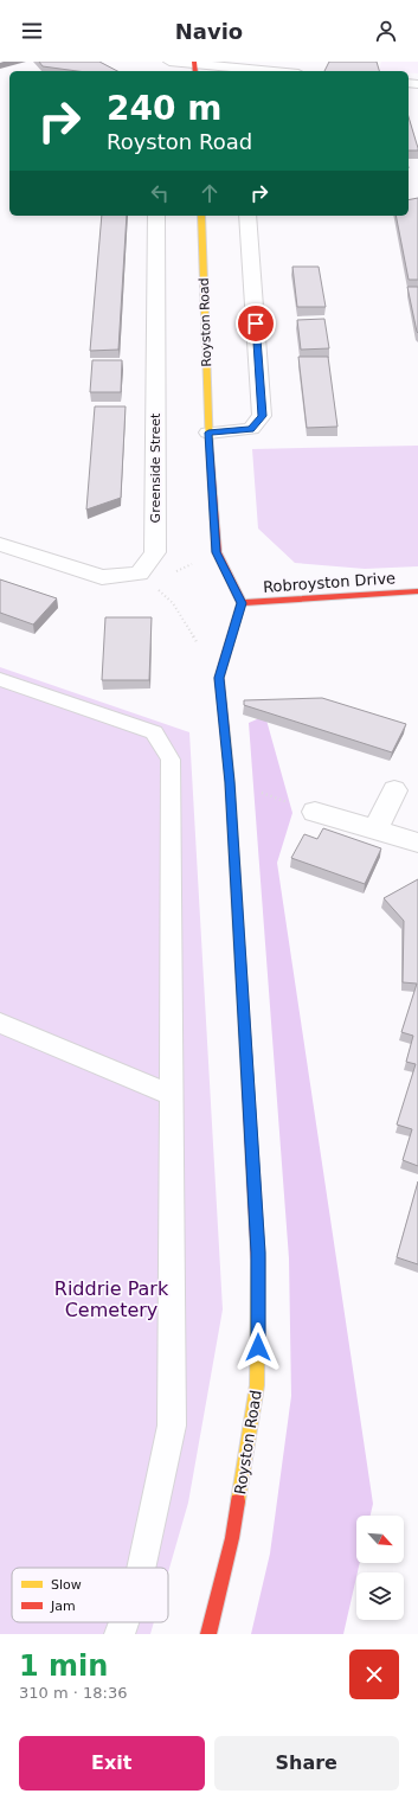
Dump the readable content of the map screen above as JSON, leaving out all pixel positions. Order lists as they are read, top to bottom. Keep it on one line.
{"streets":{"main road":["Royston Road","Robroyston Drive"],"street":["Greenside Street"]},"crossings":[["Royston Road","Robroyston Drive"]],"parks":["Riddrie Park Cemetery"],"legend":["Slow","Jam"],"north":"bottom right","page":{"header":"Navio","turn":["240 m","Royston Road"],"heading":["1 min","310 m · 18:36"],"buttons":["Exit","Share"]}}
